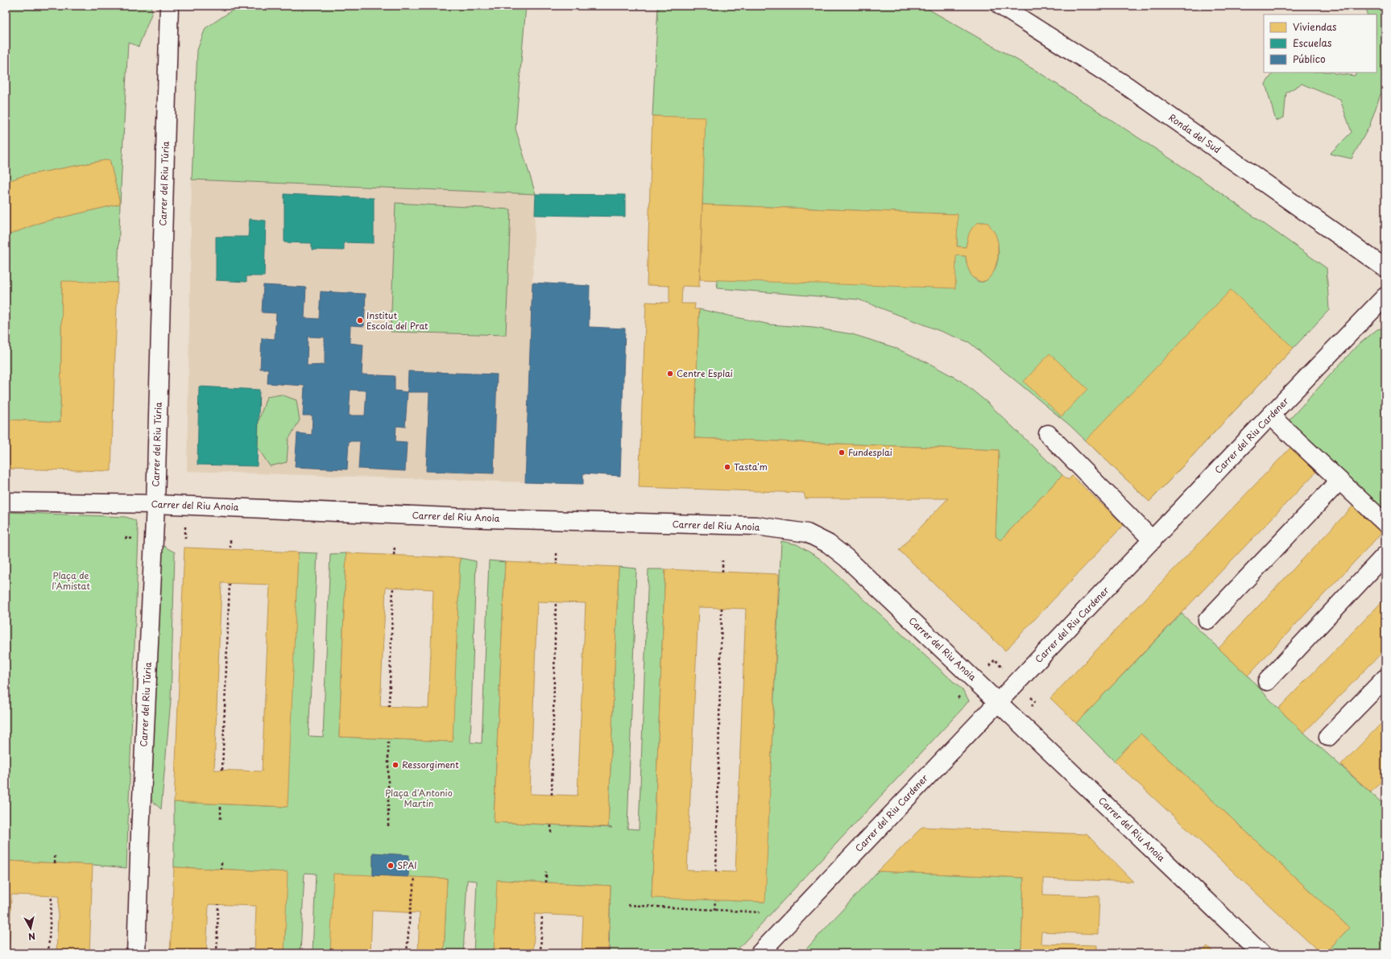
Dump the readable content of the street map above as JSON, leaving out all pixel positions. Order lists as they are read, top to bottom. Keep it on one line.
{"streets":{"street":["Ronda del Sud","Carrer del Riu Túria","Carrer del Riu Cardener","Carrer del Riu Anoia"]},"crossings":[["Carrer del Riu Túria","Carrer del Riu Anoia"],["Carrer del Riu Cardener","Carrer del Riu Anoia"]],"parks":["Plaça de l'Amistat","Plaça d'Antonio Martín"],"places":["Institut Escola del Prat","Centre Esplai","Fundesplai","Tasta'm","Ressorgiment","SPAI"],"legend":["Viviendas","Escuelas","Público"],"north":"bottom"}
